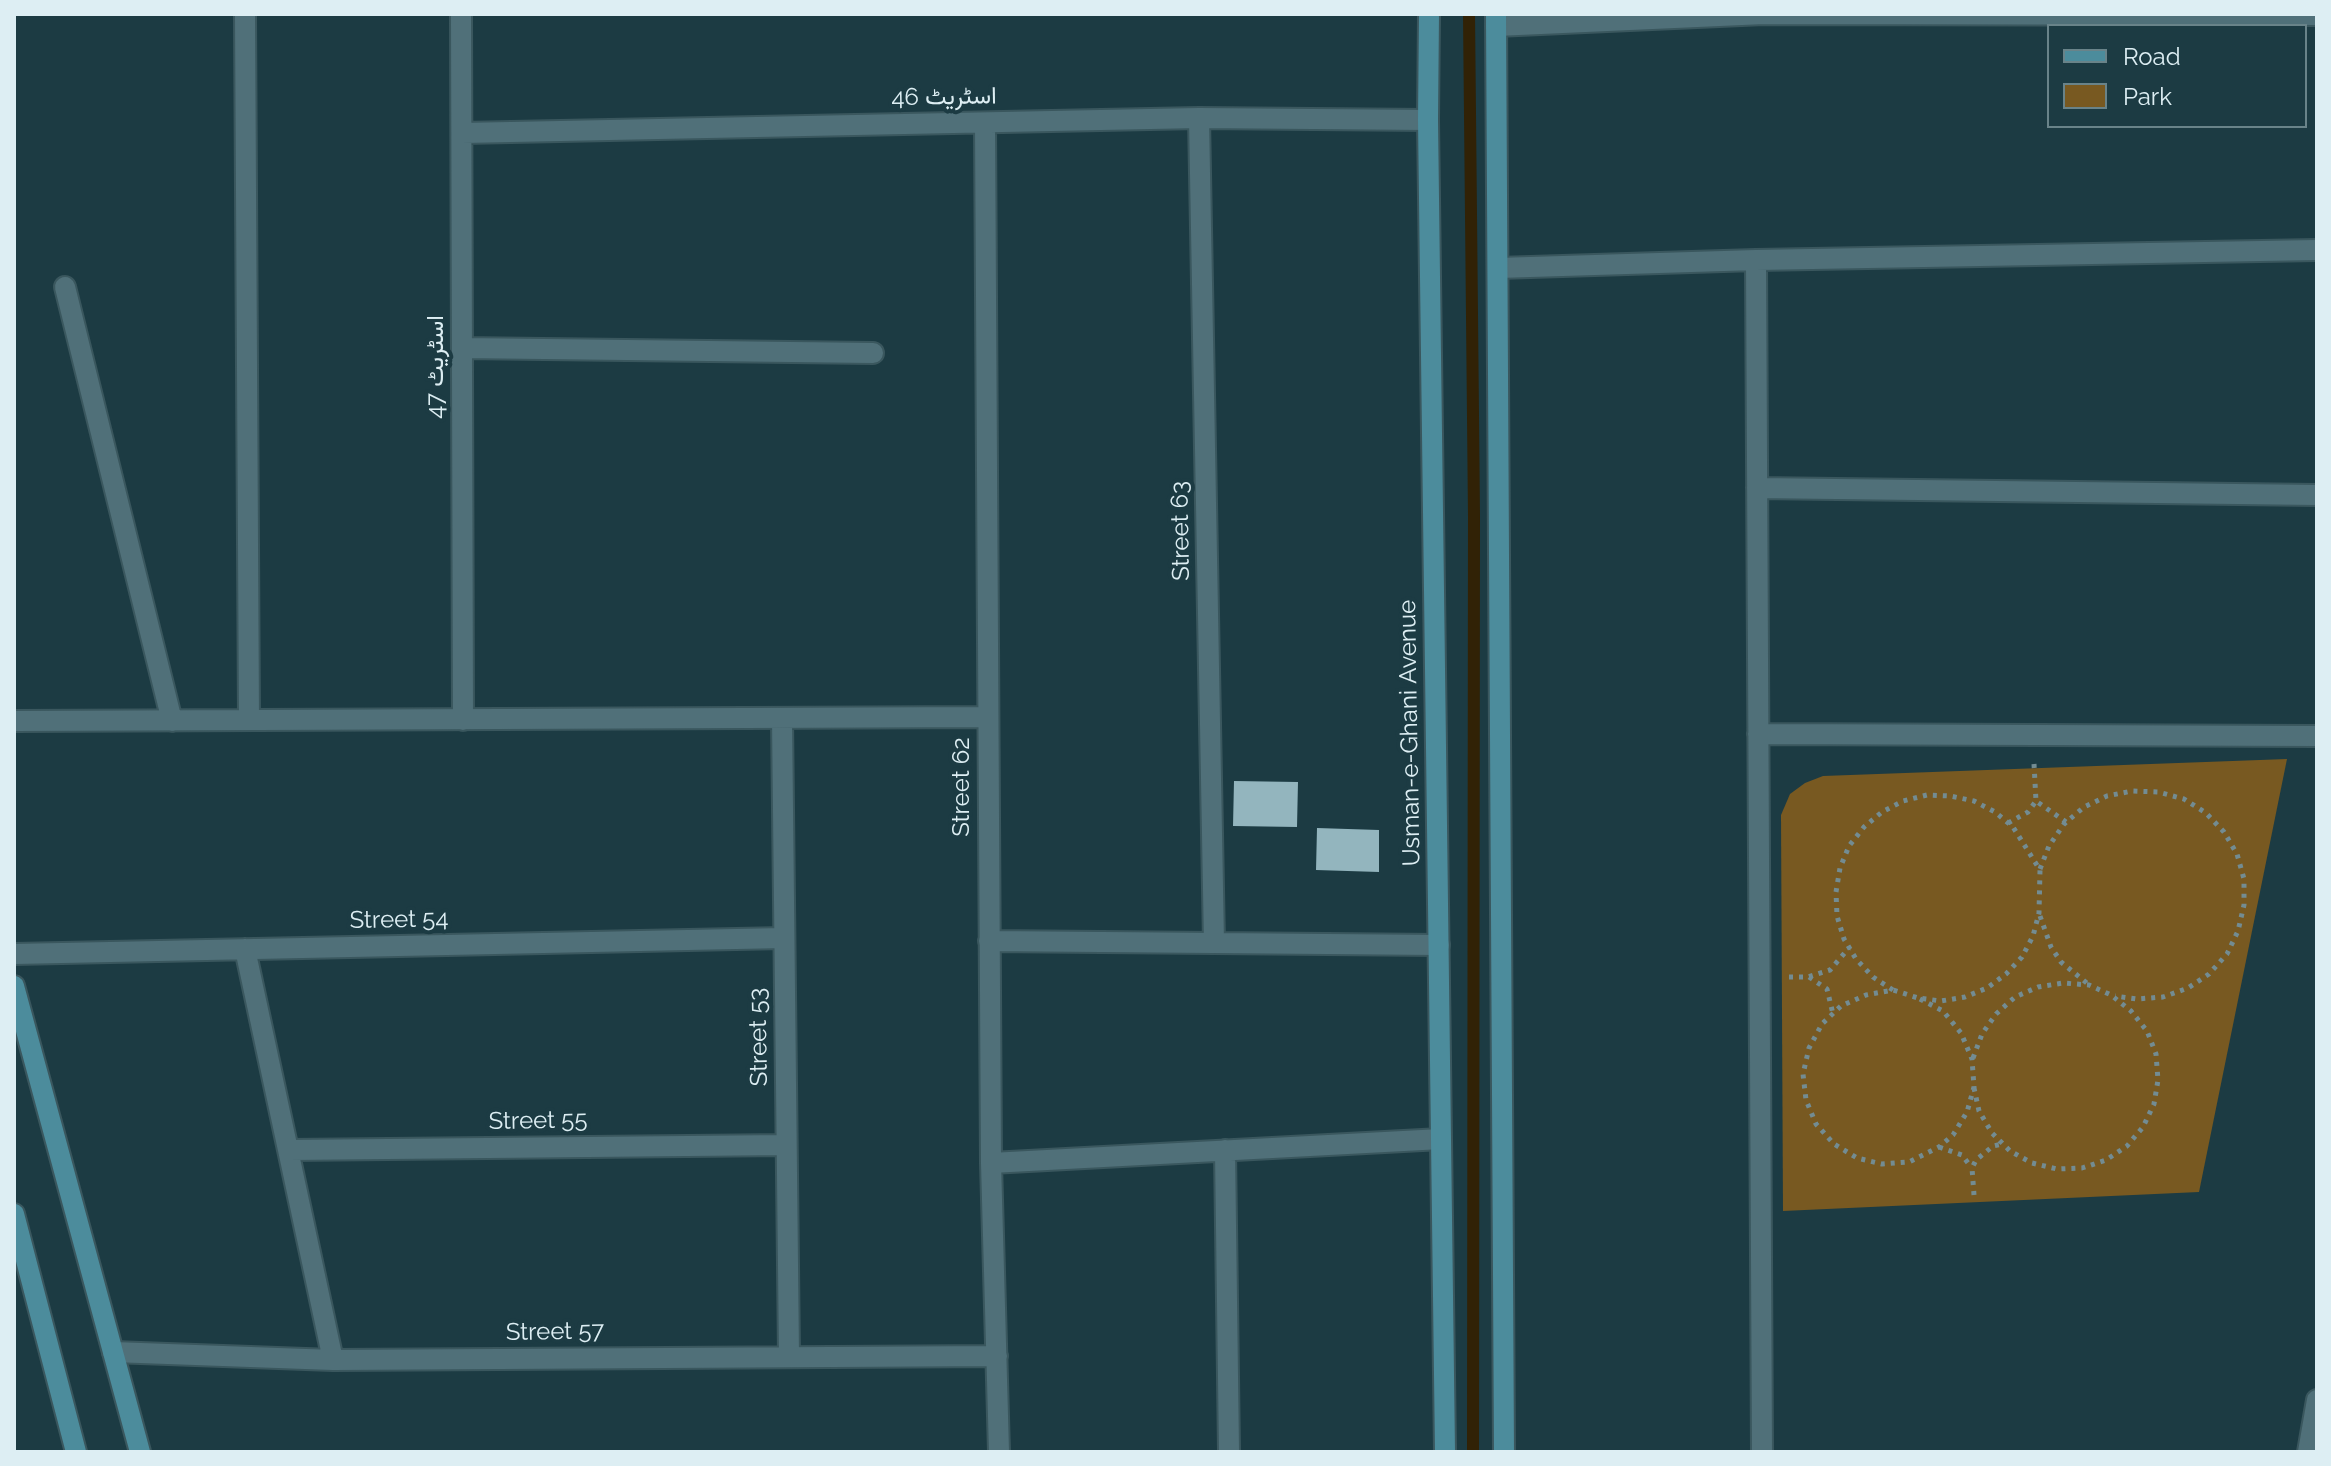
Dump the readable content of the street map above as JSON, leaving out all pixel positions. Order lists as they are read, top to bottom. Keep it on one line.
{"streets":{"main road":["Usman-e-Ghani Avenue"],"street":["اسٹریٹ 46","اسٹریٹ 47","Street 63","Street 62","Street 54","Street 53","Street 55","Street 57"]},"crossings":[["اسٹریٹ 46","اسٹریٹ 47"],["اسٹریٹ 46","Street 63"],["اسٹریٹ 46","Usman-e-Ghani Avenue"],["اسٹریٹ 46","Street 62"],["Street 62","Street 57"],["Street 54","Street 53"],["Street 53","Street 55"],["Street 53","Street 57"]],"legend":["Road","Park"]}
